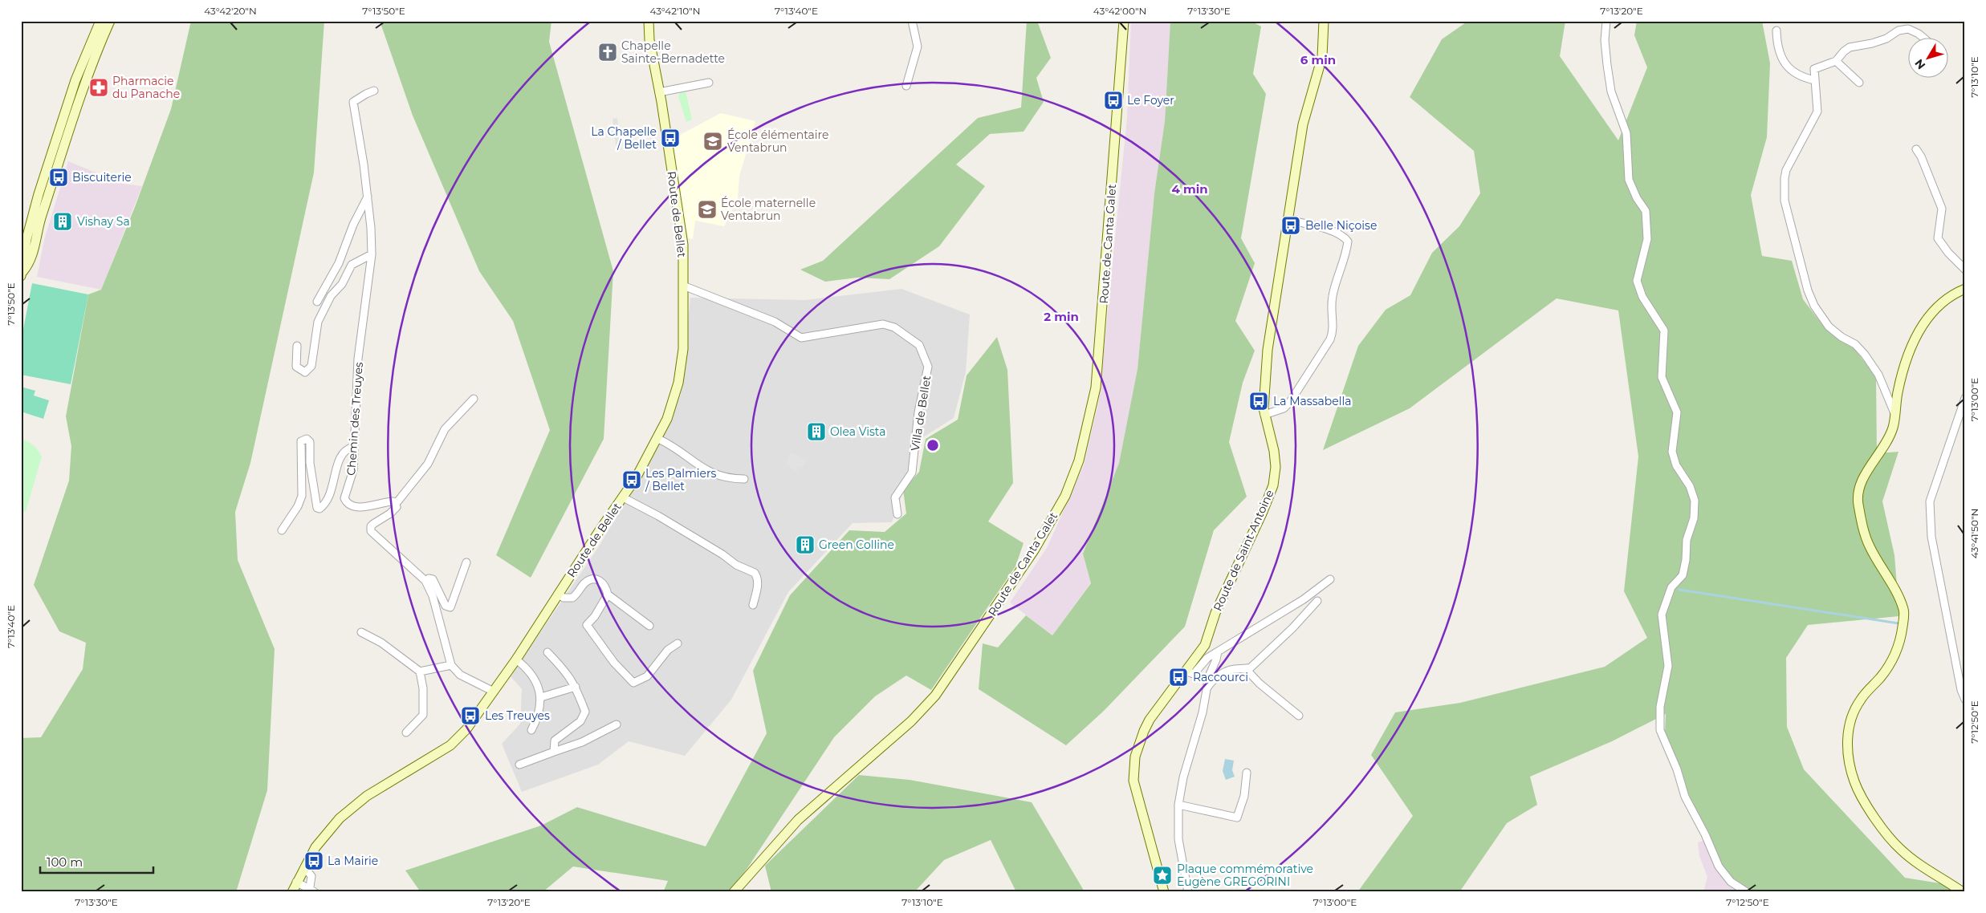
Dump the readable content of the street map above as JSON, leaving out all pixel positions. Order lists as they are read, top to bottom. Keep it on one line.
{"streets":{"street":["Route de Bellet","Route de Canta Galet","Villa de Bellet","Chemin des Treuyes","Route de Saint-Antoine"]},"crossings":[["Route de Bellet","Villa de Bellet"]],"places":{"church":["Chapelle Sainte-Bernadette"],"pharmacy":["Pharmacie du Panache"],"bus stop":["Le Foyer","La Chapelle / Bellet","Biscuiterie","Belle Niçoise","La Massabella","Les Palmiers / Bellet","Raccourci","Les Treuyes","La Mairie"],"school or university":["École élémentaire Ventabrun","École maternelle Ventabrun"],"building":["Vishay Sa","Olea Vista","Green Colline"],"place":["Plaque commémorative Eugène GREGORINI"]},"scale_bar":"100 m","north":"bottom left","coordinates":["43°42'20\"N","7°13'50\"E","43°42'10\"N","7°13'40\"E","43°42'00\"N","7°13'30\"E","7°13'20\"E","7°13'10\"E","7°13'00\"E","43°41'50\"N","7°12'50\"E"],"rings":["6 min","4 min","2 min"]}
